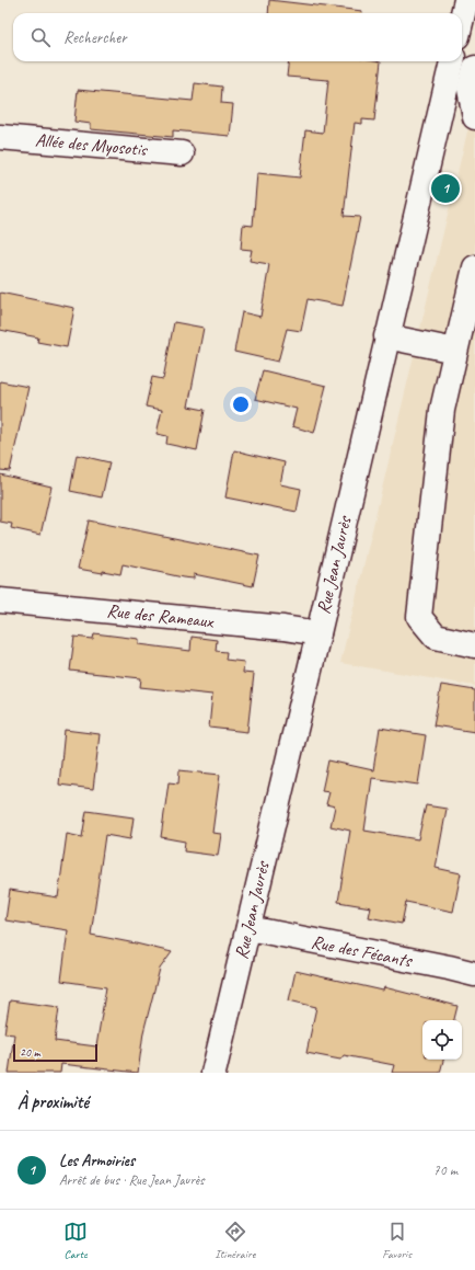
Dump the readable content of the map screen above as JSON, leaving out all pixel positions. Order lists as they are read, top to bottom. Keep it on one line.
{"streets":{"main road":["Allée des Myosotis","Rue Jean Jaurès","Rue des Rameaux","Rue des Fécants"]},"crossings":[["Rue Jean Jaurès","Rue des Rameaux"],["Rue Jean Jaurès","Rue des Fécants"]],"scale_bar":"20 m","page":{"search":"Rechercher","pins":"1","scale":"20 m","heading":"À proximité","list":[{"mark":"1","name":"Les Armoiries","note":"Arrêt de bus · Rue Jean Jaurès","value":"70 m"}],"nav":["Carte","Itinéraire","Favoris"]}}
